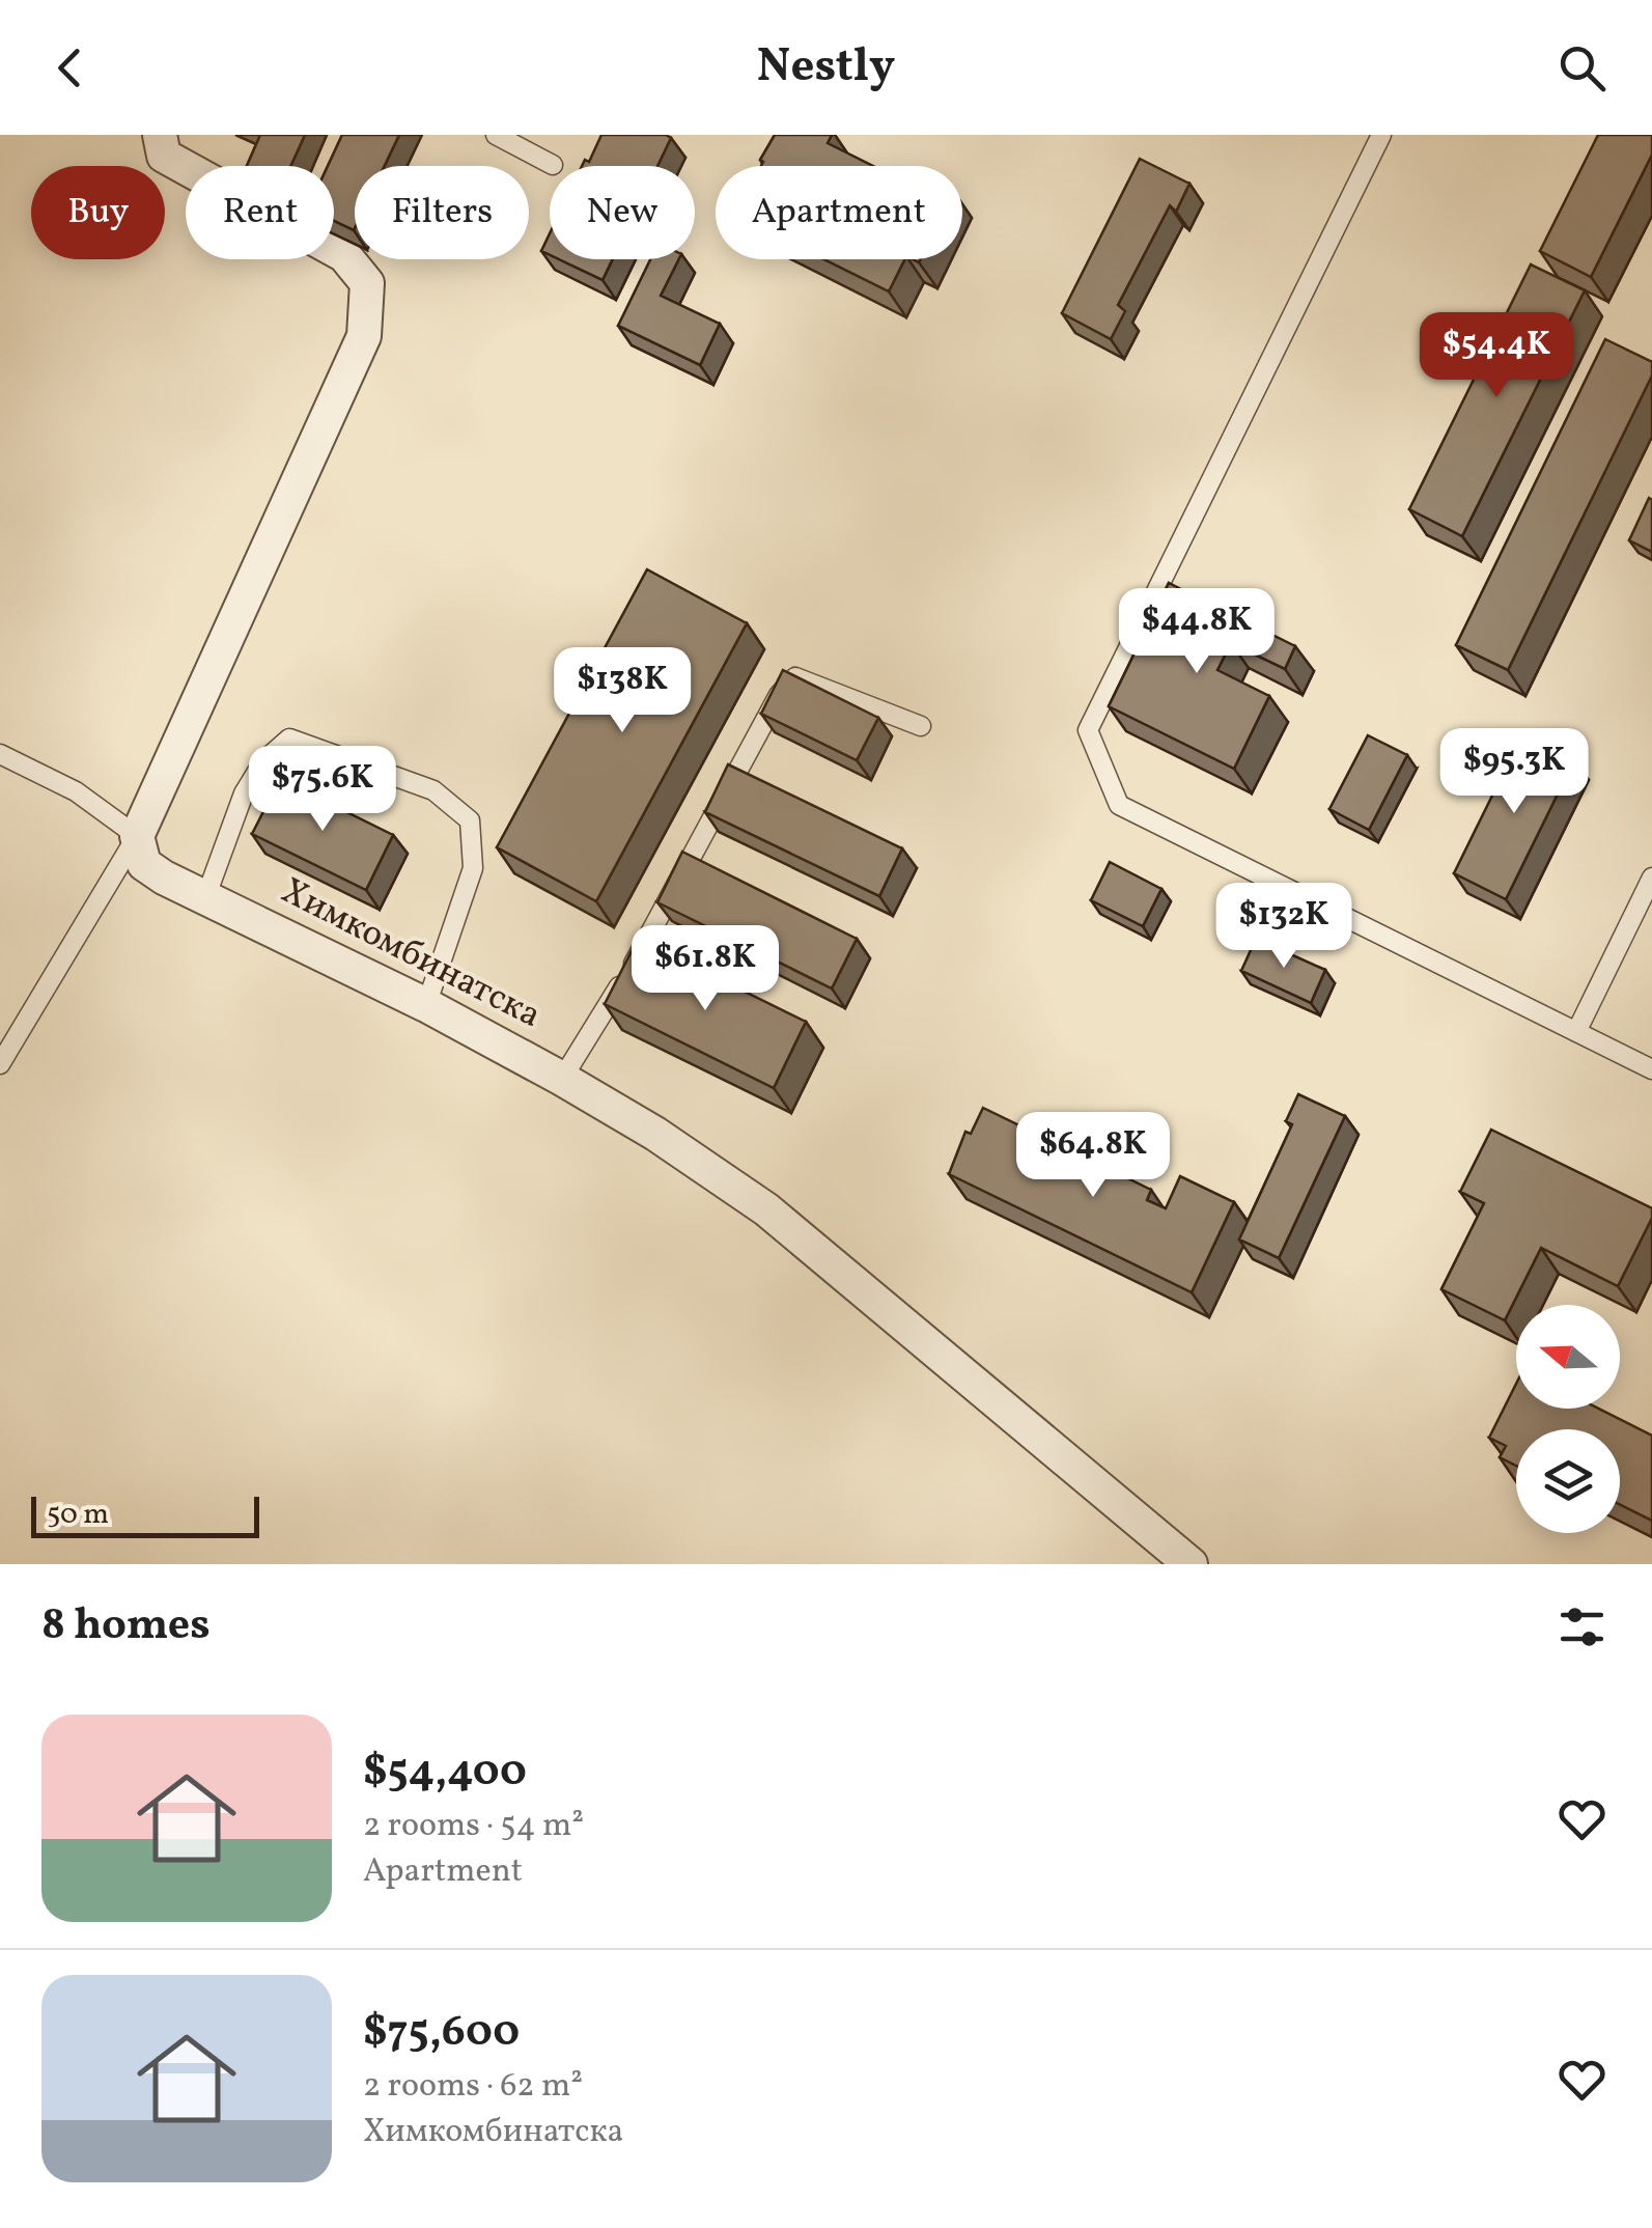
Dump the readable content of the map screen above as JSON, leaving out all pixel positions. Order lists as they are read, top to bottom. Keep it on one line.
{"streets":{"street":["Химкомбинатска"]},"scale_bar":"50 m","north":"left","page":{"header":"Nestly","chip":["Buy","Rent","Filters","New","Apartment"],"price":["$54.4K","$44.8K","$138K","$95.3K","$75.6K","$132K","$61.8K","$64.8K"],"scale":"50 m","heading":"8 homes","list":[{"name":"$54,400","note":"2 rooms · 54 m² · Apartment"},{"name":"$75,600","note":"2 rooms · 62 m² · Химкомбинатска"}]}}
